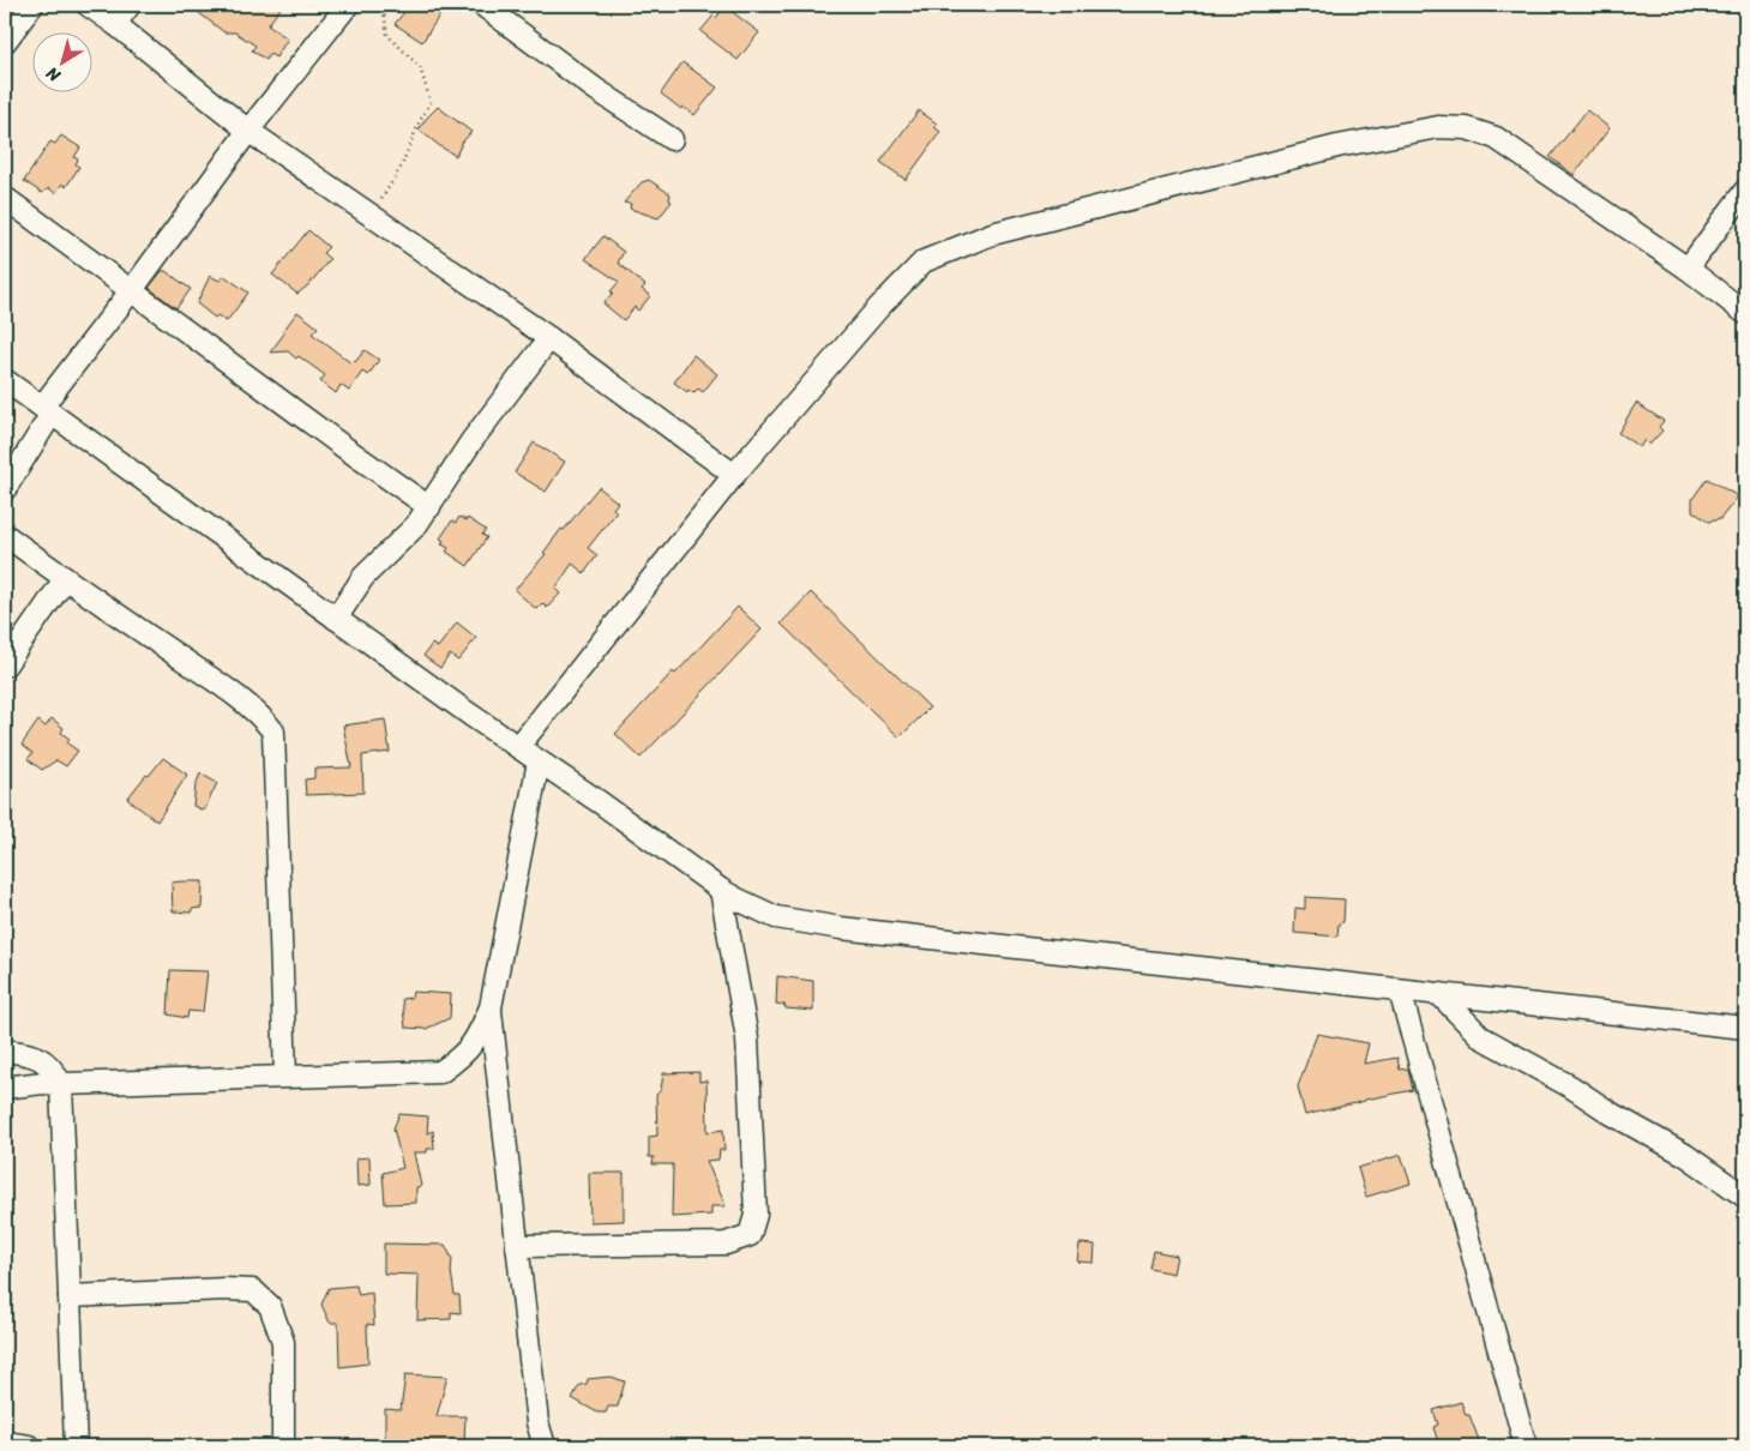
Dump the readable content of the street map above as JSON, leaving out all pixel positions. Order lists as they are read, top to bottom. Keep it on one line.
{"north":"bottom left"}
